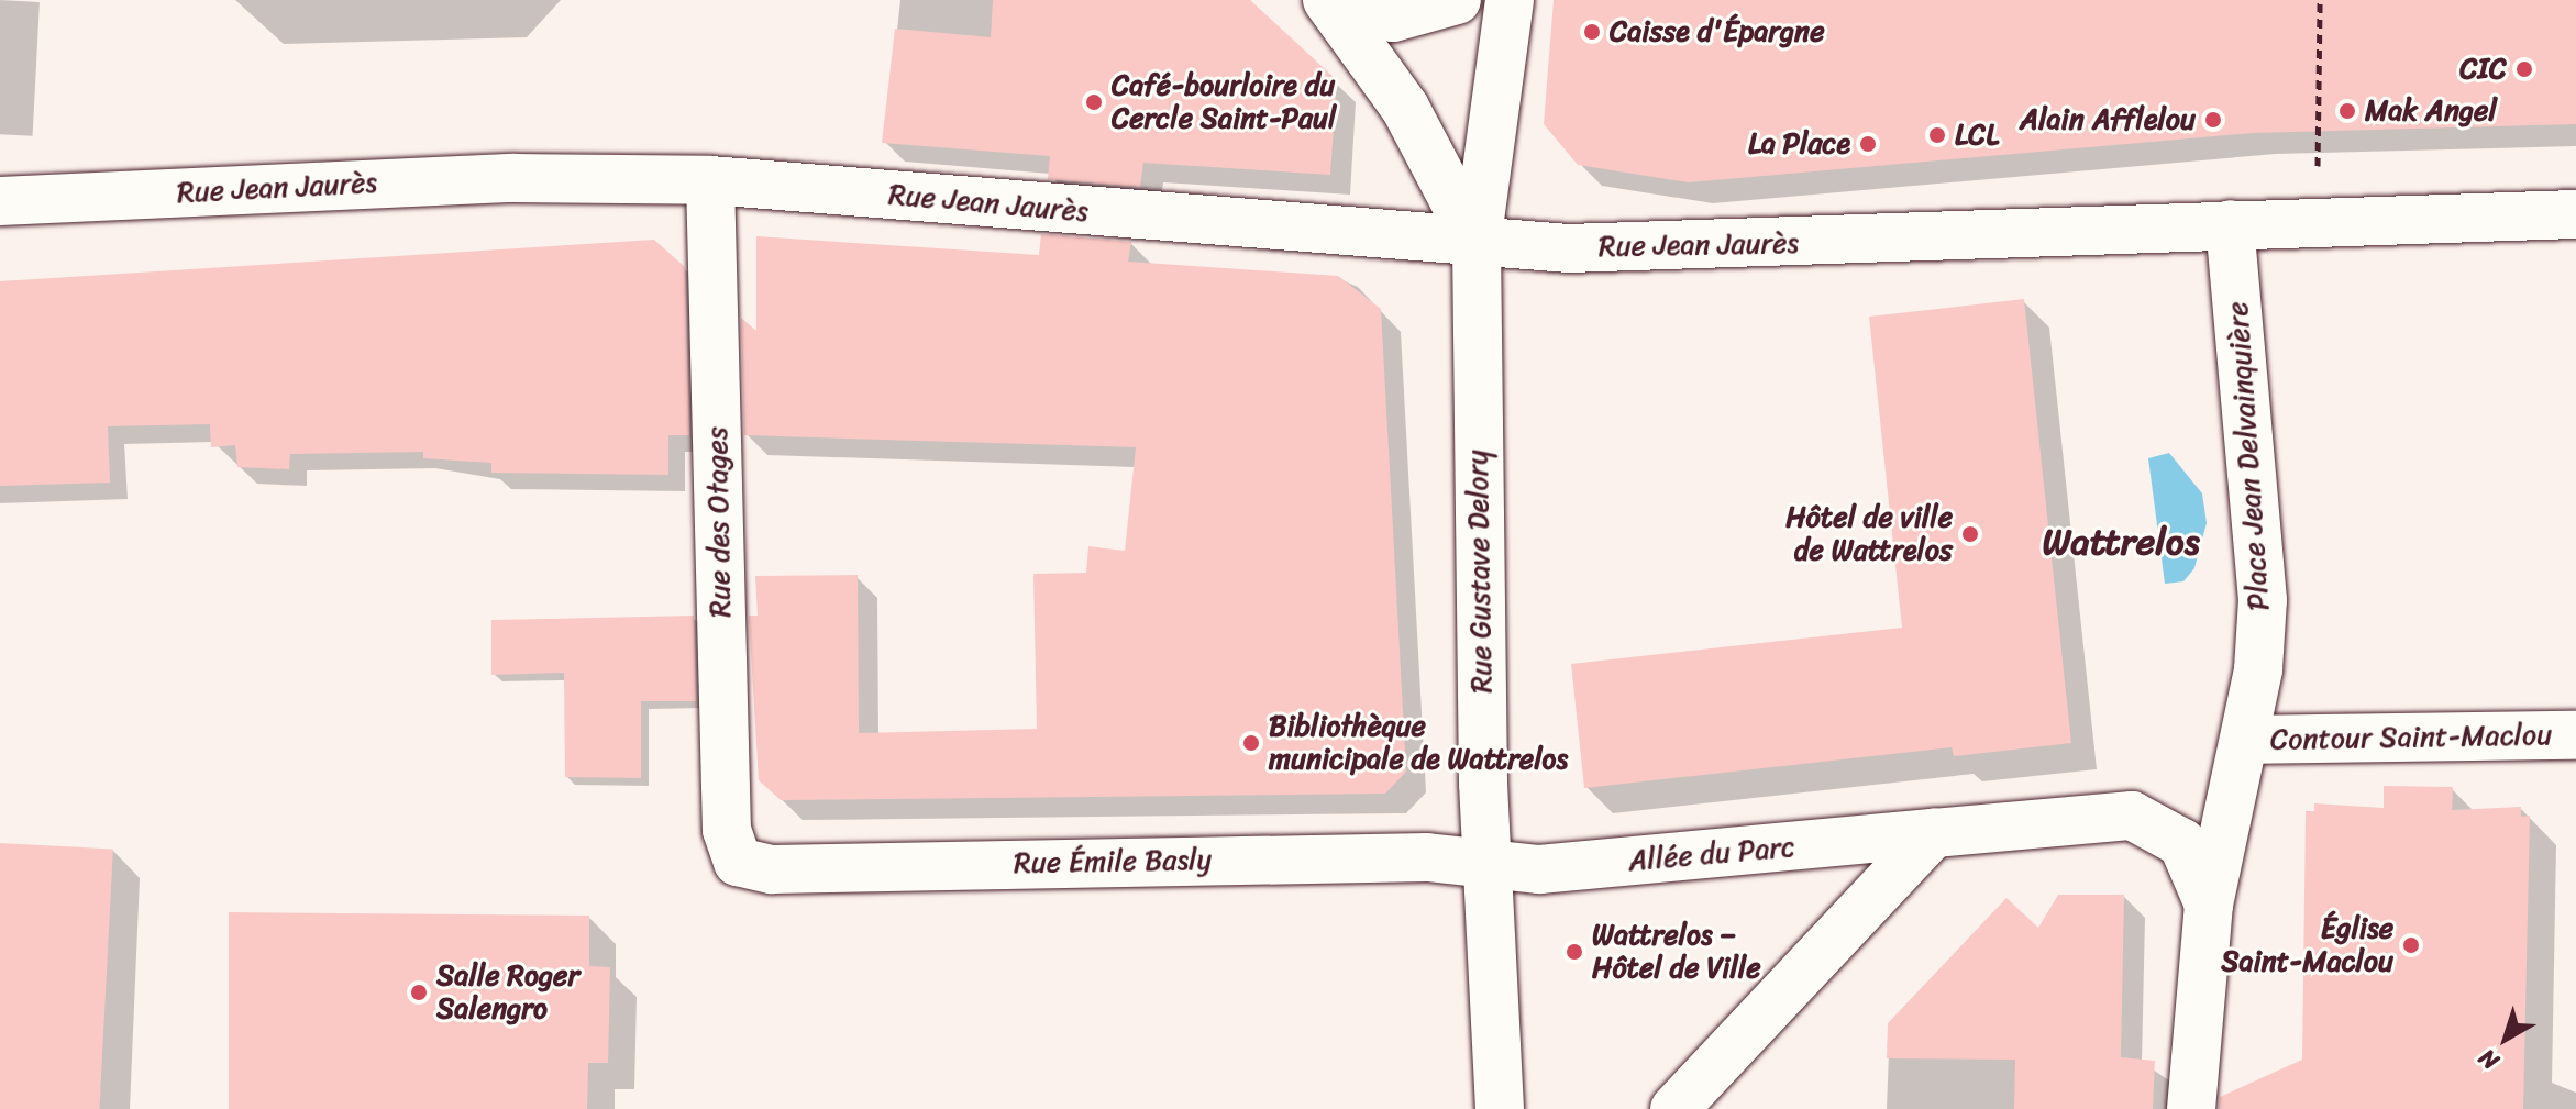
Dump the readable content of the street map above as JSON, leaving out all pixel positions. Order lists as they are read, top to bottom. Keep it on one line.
{"streets":{"street":["Rue Jean Jaurès","Place Jean Delvainquière","Rue des Otages","Rue Gustave Delory","Contour Saint-Maclou","Allée du Parc","Rue Émile Basly"]},"crossings":[["Rue Jean Jaurès","Place Jean Delvainquière"],["Rue Jean Jaurès","Rue des Otages"],["Rue Jean Jaurès","Rue Gustave Delory"],["Place Jean Delvainquière","Contour Saint-Maclou"],["Place Jean Delvainquière","Allée du Parc"],["Rue des Otages","Rue Émile Basly"],["Rue Gustave Delory","Allée du Parc"],["Rue Gustave Delory","Rue Émile Basly"],["Allée du Parc","Rue Émile Basly"]],"districts":["Wattrelos"],"places":["Caisse d'Épargne","CIC","Café-bourloire du Cercle Saint-Paul","Mak Angel","Alain Afflelou","LCL","La Place","Hôtel de ville de Wattrelos","Bibliothèque municipale de Wattrelos","Église Saint-Maclou","Wattrelos – Hôtel de Ville","Salle Roger Salengro"],"north":"bottom left"}
